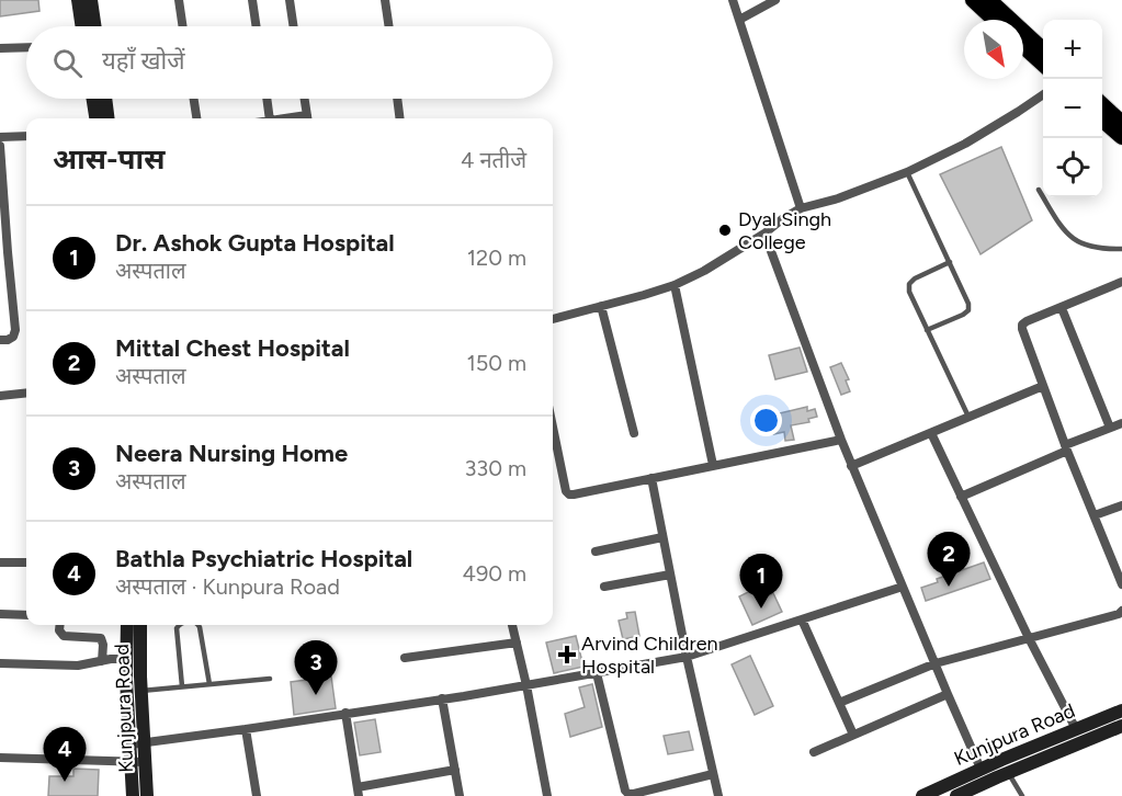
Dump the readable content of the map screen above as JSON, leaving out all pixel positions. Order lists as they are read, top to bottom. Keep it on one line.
{"streets":{"street":["Kunjpura Road"]},"places":{"other":["Dyal Singh College"],"health":["Arvind Children Hospital"]},"north":"bottom right","page":{"map_buttons":["+","−"],"search":"यहाँ खोजें","heading":["आस-पास","4 नतीजे"],"list":[{"mark":"1","name":"Dr. Ashok Gupta Hospital","note":"अस्पताल","value":"120 m"},{"mark":"2","name":"Mittal Chest Hospital","note":"अस्पताल","value":"150 m"},{"mark":"3","name":"Neera Nursing Home","note":"अस्पताल","value":"330 m"},{"mark":"4","name":"Bathla Psychiatric Hospital","note":"अस्पताल · Kunpura Road","value":"490 m"}],"pins":["2","1","3","4"]}}
